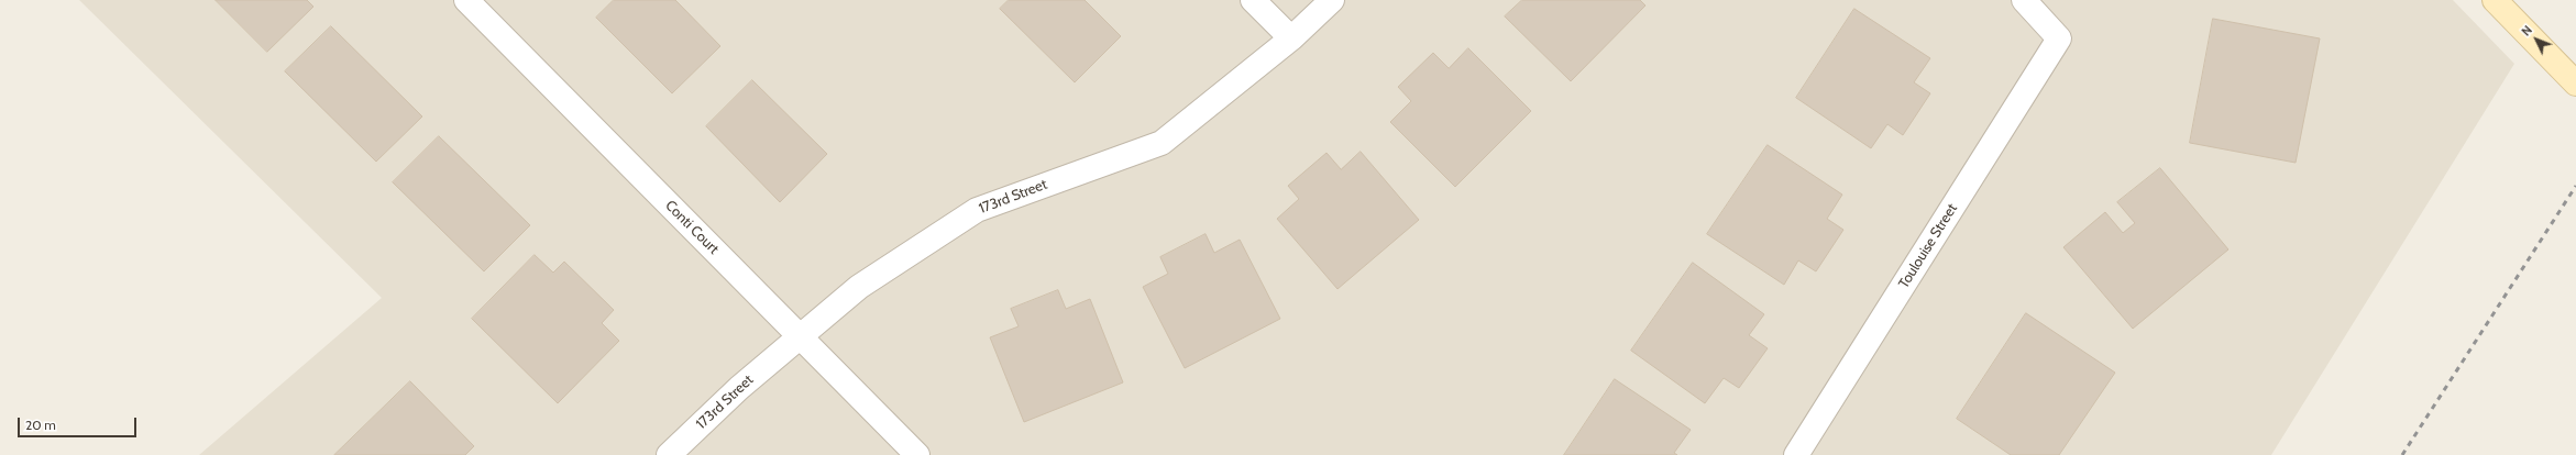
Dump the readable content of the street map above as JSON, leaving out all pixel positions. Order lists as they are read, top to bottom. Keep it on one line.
{"streets":{"street":["173rd Street","Conti Court","Toulouise Street"]},"crossings":[["173rd Street","Conti Court"]],"scale_bar":"20 m","north":"top left"}
